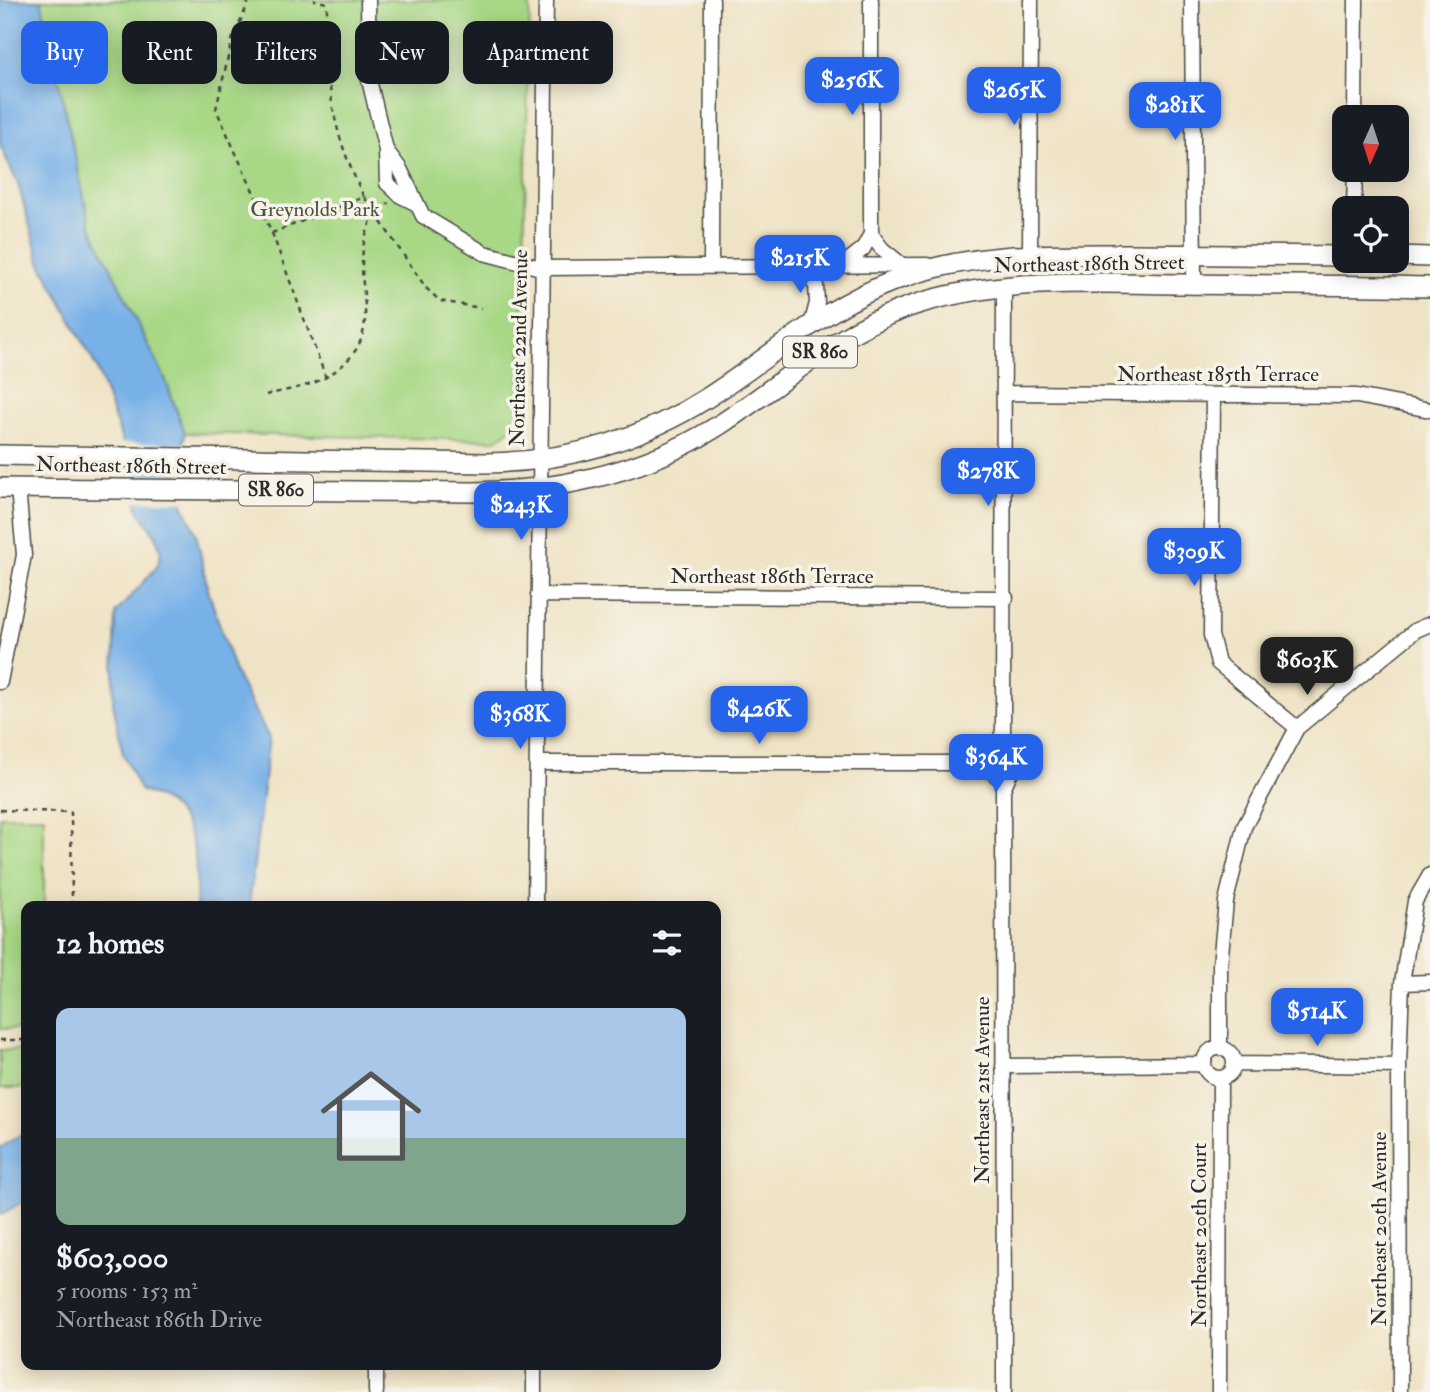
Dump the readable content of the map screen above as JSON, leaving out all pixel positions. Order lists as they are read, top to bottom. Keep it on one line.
{"streets":{"main road":["Northeast 186th Street","SR 860"],"street":["Northeast 22nd Avenue","Northeast 185th Terrace","Northeast 186th Terrace","Northeast 21st Avenue","Northeast 20th Avenue","Northeast 20th Court"]},"crossings":[["Northeast 186th Street","Northeast 22nd Avenue"],["Northeast 22nd Avenue","Northeast 186th Terrace"]],"parks":["Greynolds Park"],"north":"bottom","page":{"chip":["Buy","Rent","Filters","New","Apartment"],"price":["$256K","$265K","$281K","$215K","$278K","$243K","$309K","$603K","$426K","$368K","$364K","$514K"],"heading":"12 homes","list":[{"name":"$603,000","note":"5 rooms · 153 m² · Northeast 186th Drive"}]}}
